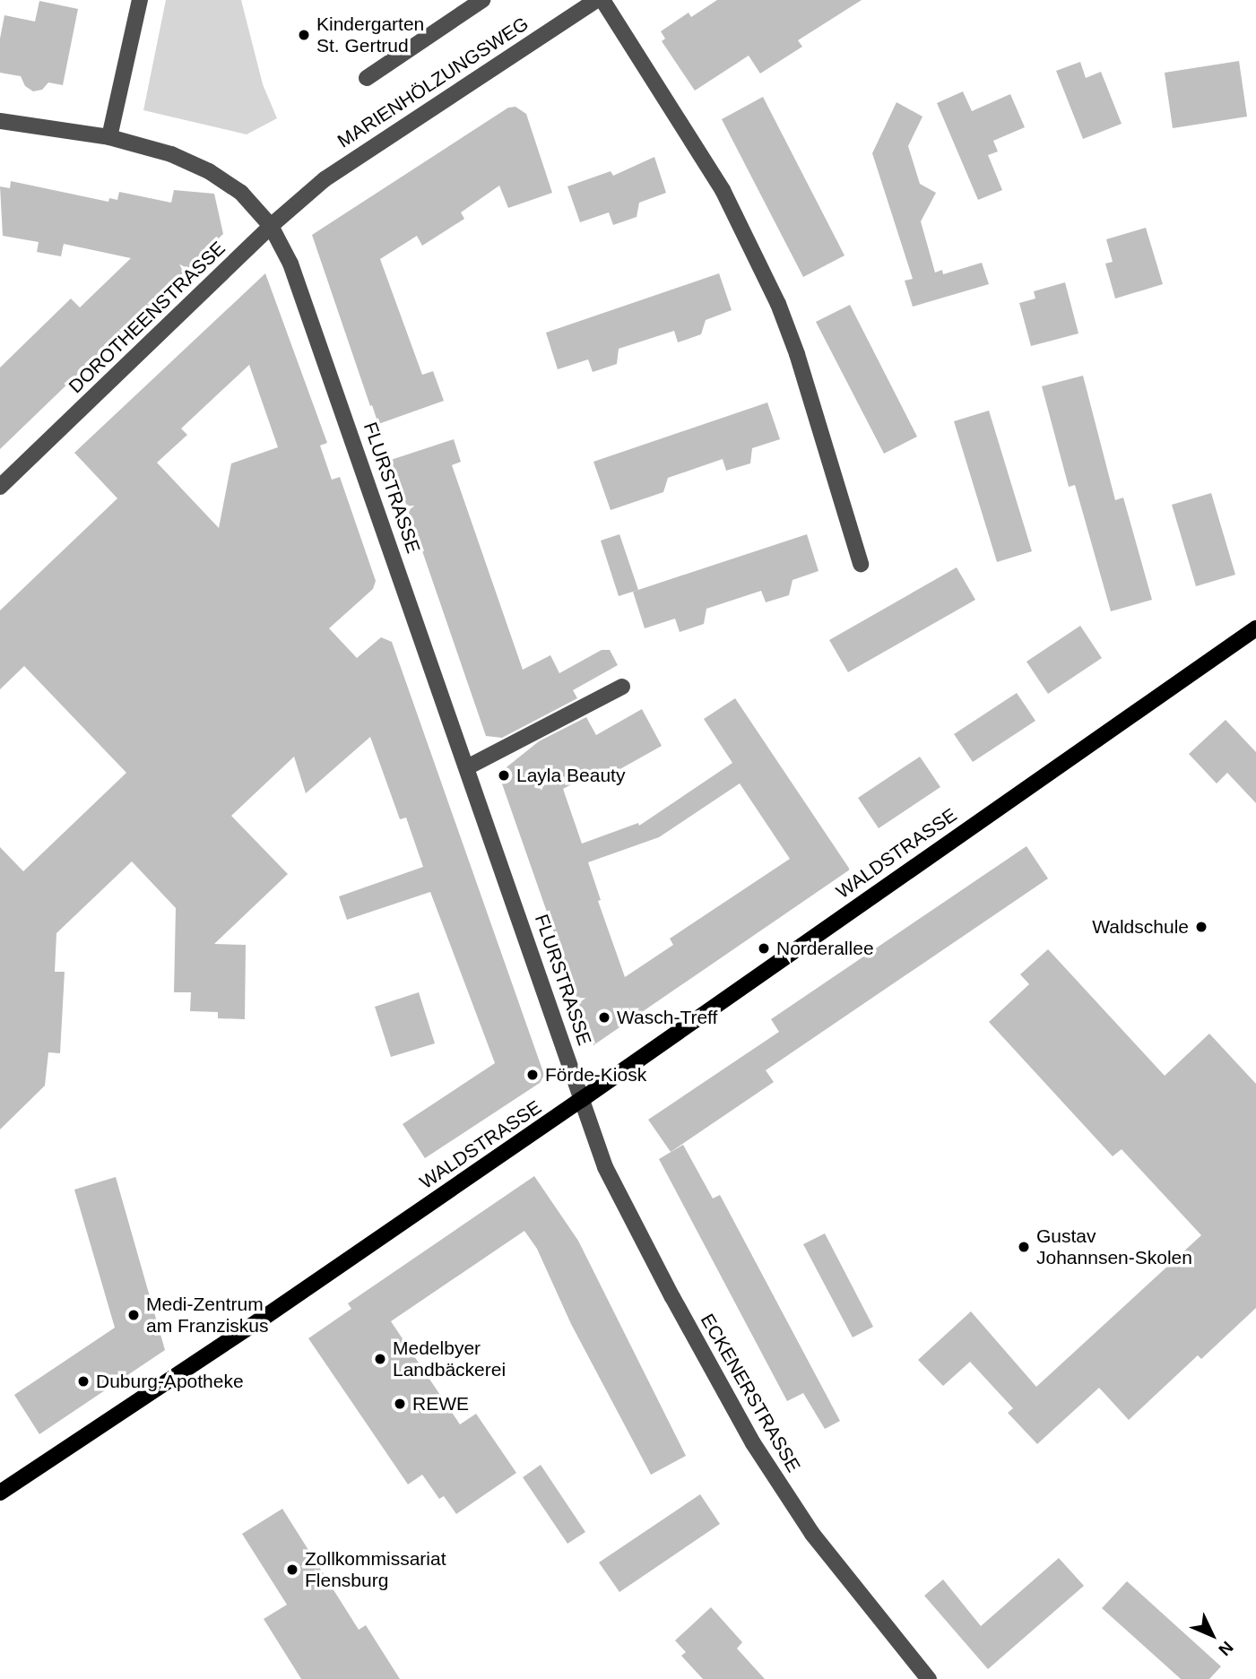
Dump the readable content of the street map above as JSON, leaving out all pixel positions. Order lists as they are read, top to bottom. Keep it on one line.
{"streets":{"main road":["WALDSTRASSE"],"street":["MARIENHÖLZUNGSWEG","DOROTHEENSTRASSE","FLURSTRASSE","ECKENERSTRASSE"]},"crossings":[["MARIENHÖLZUNGSWEG","DOROTHEENSTRASSE"],["DOROTHEENSTRASSE","FLURSTRASSE"],["FLURSTRASSE","WALDSTRASSE"],["FLURSTRASSE","ECKENERSTRASSE"],["WALDSTRASSE","ECKENERSTRASSE"]],"places":["Kindergarten St. Gertrud","Layla Beauty","Waldschule","Norderallee","Wasch-Treff","Förde-Kiosk","Gustav Johannsen-Skolen","Medi-Zentrum am Franziskus","Medelbyer Landbäckerei","Duburg-Apotheke","REWE","Zollkommissariat Flensburg"],"north":"bottom right"}
